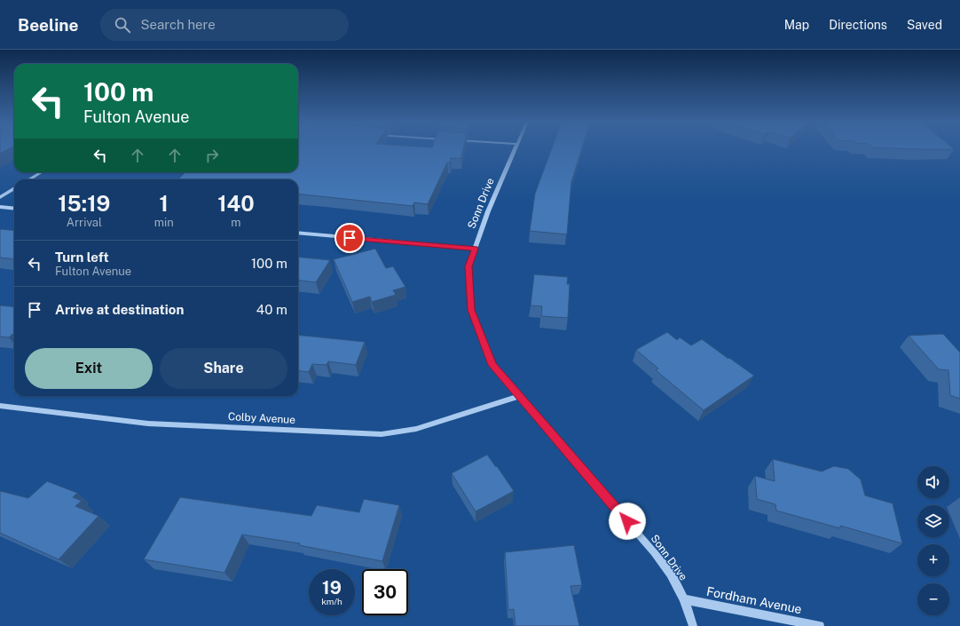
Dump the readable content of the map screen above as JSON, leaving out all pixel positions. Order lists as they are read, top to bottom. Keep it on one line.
{"streets":{"street":["Sonn Drive","Colby Avenue","Fordham Avenue"]},"crossings":[["Sonn Drive","Colby Avenue"],["Sonn Drive","Fordham Avenue"]],"page":{"header":"Beeline","search":"Search here","nav":["Map","Directions","Saved"],"turn":["100 m","Fulton Avenue"],"eta":["15:19","Arrival","1","min","140","m"],"list":[{"name":"Turn left","note":"Fulton Avenue","value":"100 m"},{"name":"Arrive at destination","value":"40 m"}],"buttons":["Exit","Share"],"map_buttons":["+","−"],"speed":"19 km/h","limit":"30"}}
